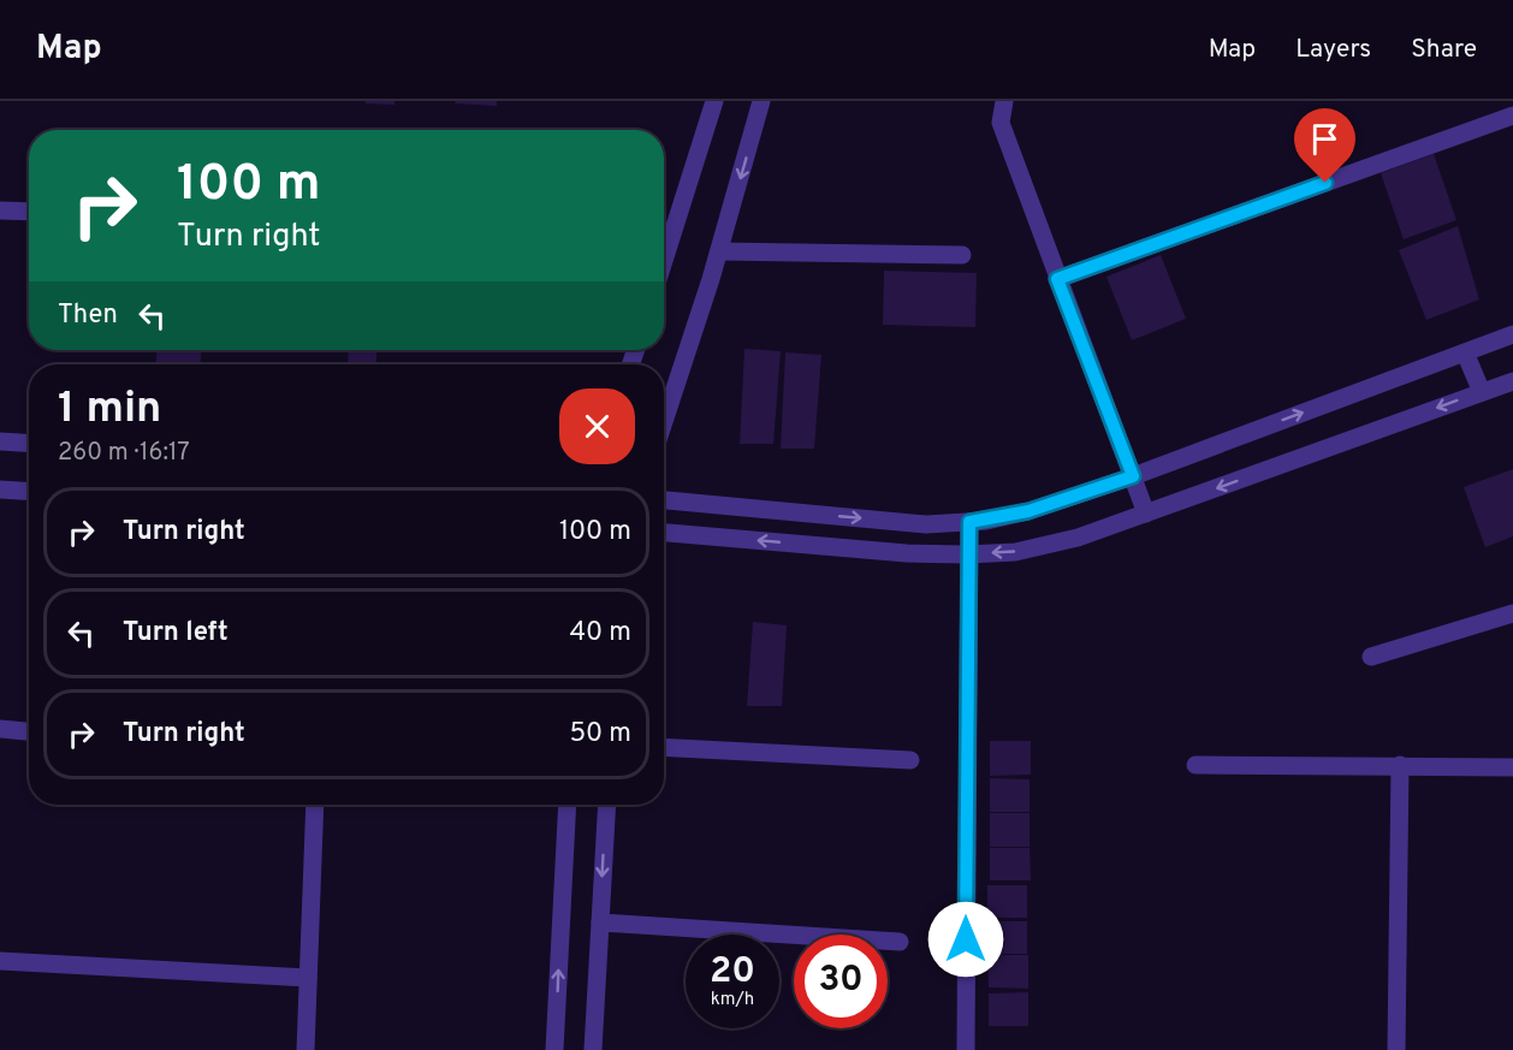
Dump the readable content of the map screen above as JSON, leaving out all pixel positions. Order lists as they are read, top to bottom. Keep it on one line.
{"page":{"header":"Map","nav":["Map","Layers","Share"],"turn":["100 m","Turn right"],"then":"Then","heading":["1 min","260 m · 16:17"],"list":[{"name":"Turn right","value":"100 m"},{"name":"Turn left","value":"40 m"},{"name":"Turn right","value":"50 m"}],"speed":"20 km/h","limit":"30"}}
